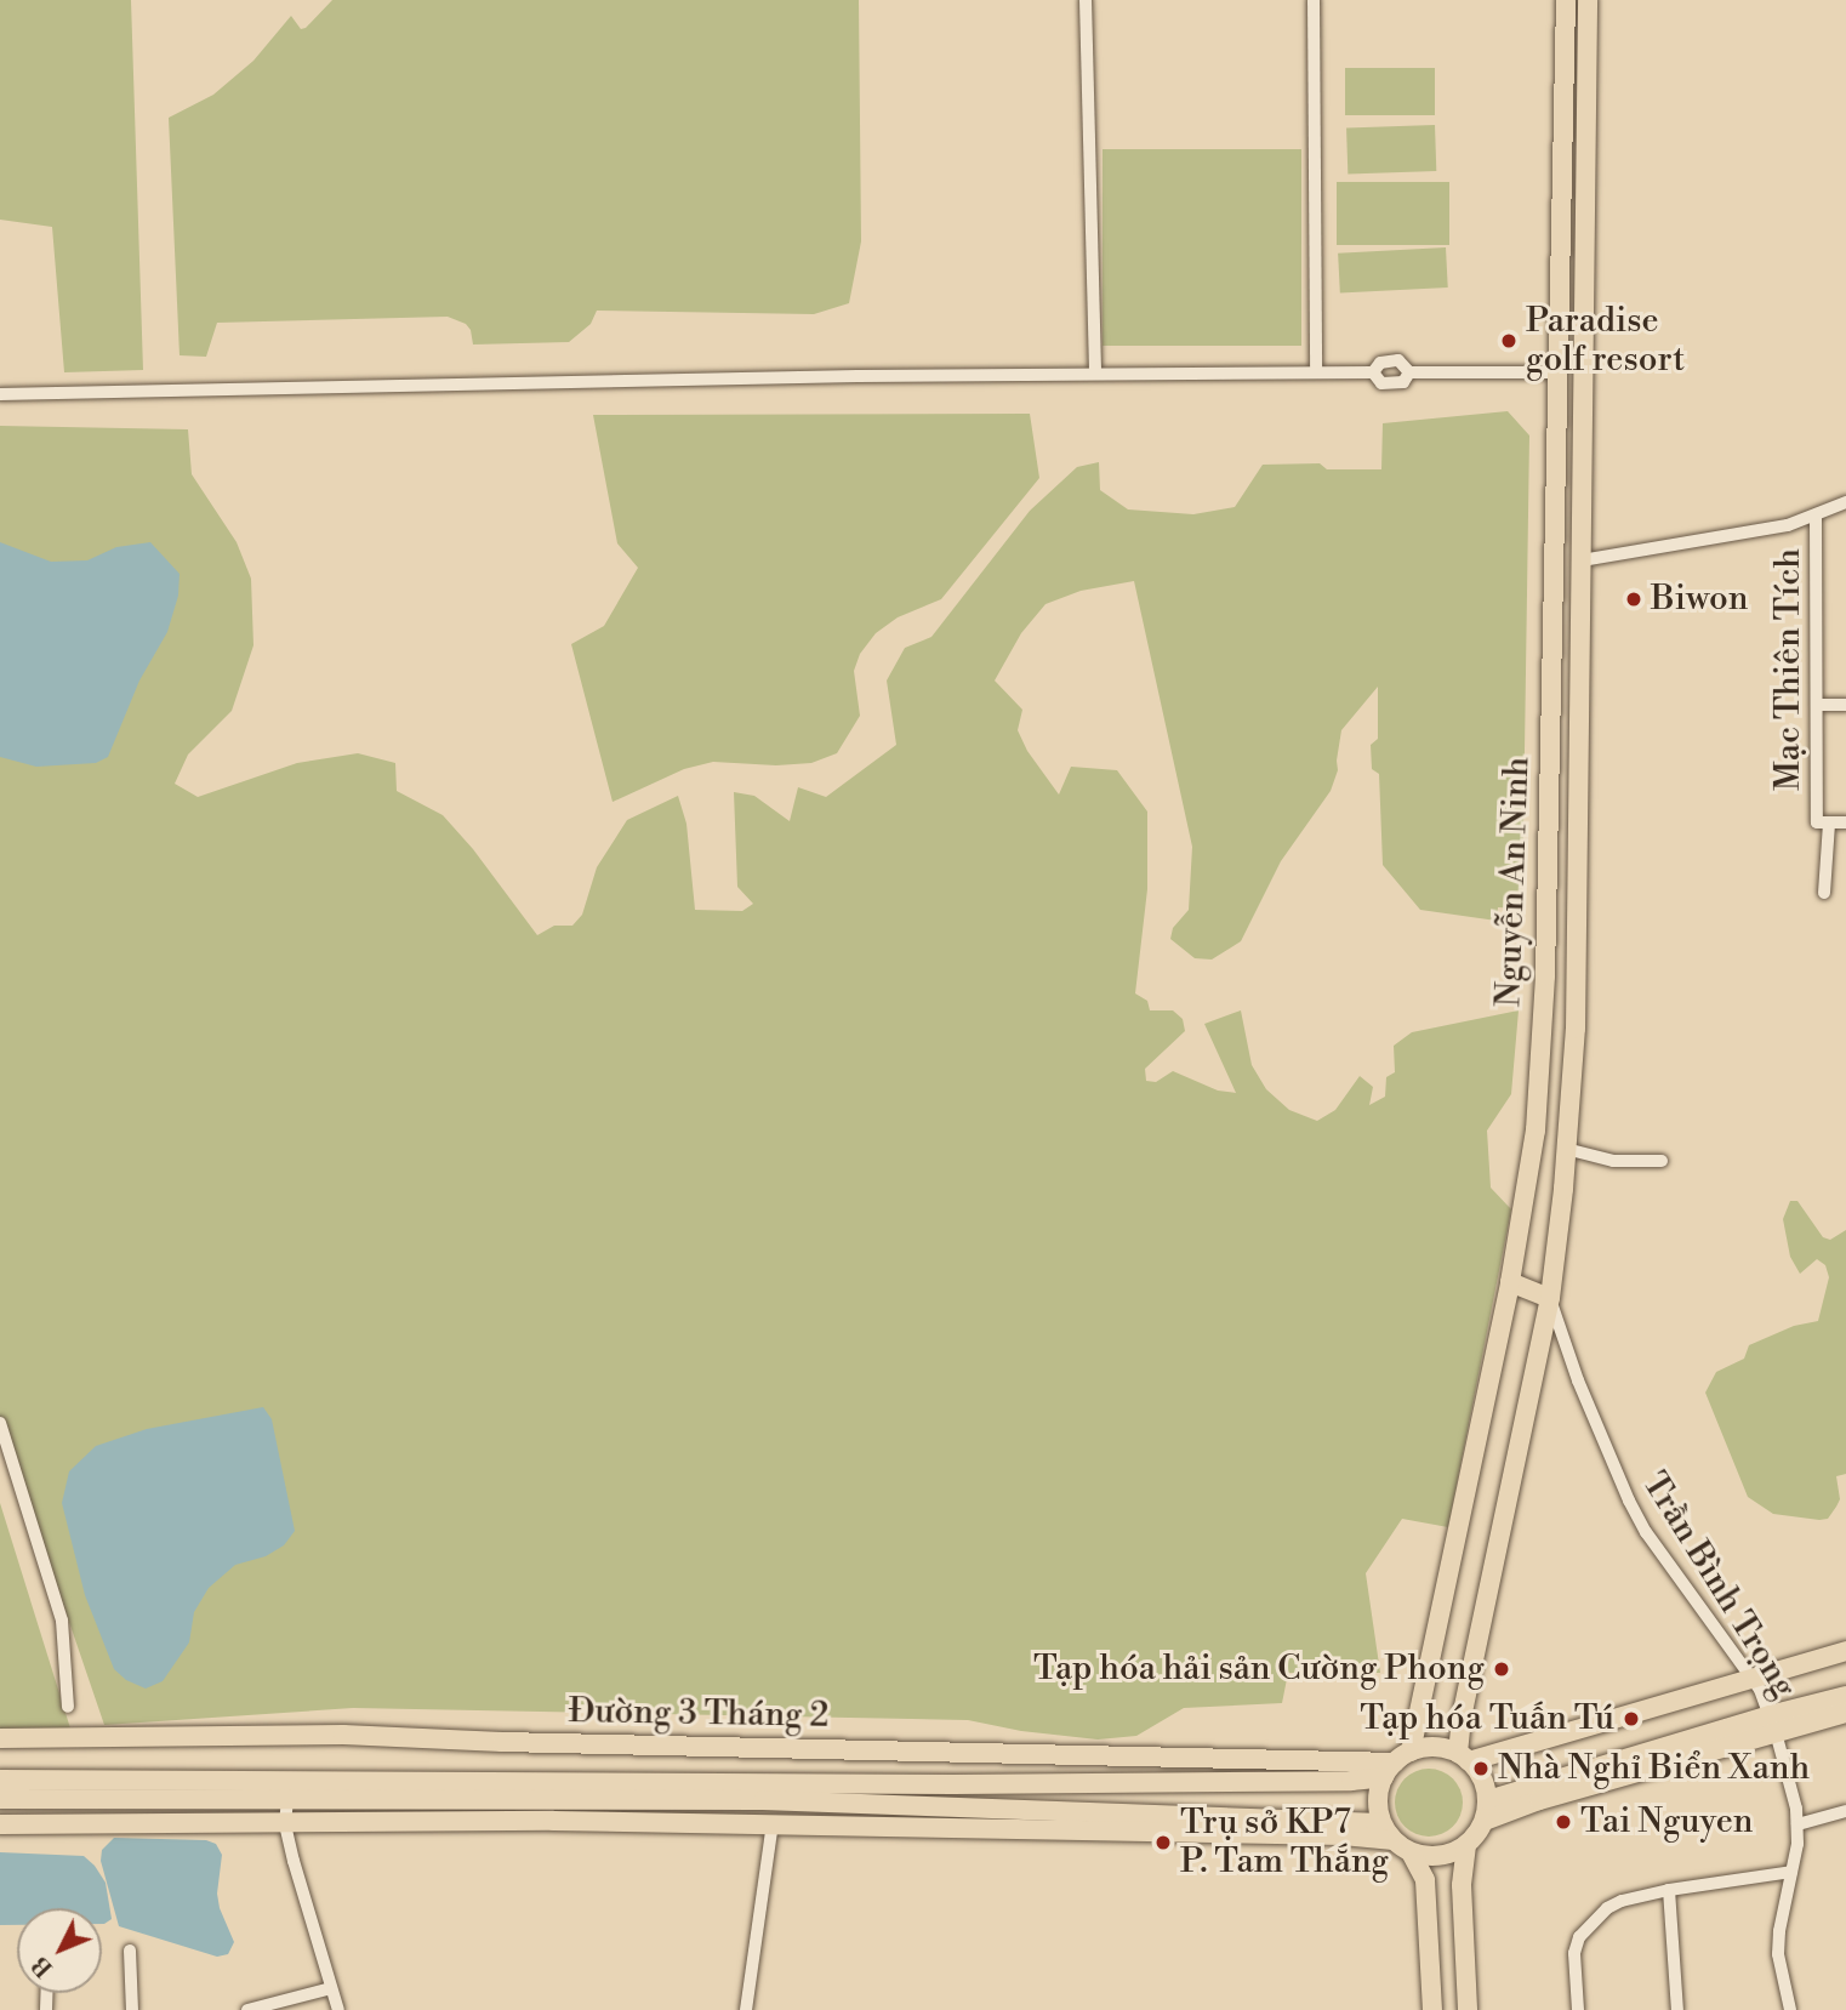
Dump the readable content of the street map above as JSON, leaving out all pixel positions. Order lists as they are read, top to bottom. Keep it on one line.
{"streets":{"main road":["Nguyễn An Ninh","Đường 3 Tháng 2"],"street":["Mạc Thiên Tích","Trần Bình Trọng"]},"crossings":[["Nguyễn An Ninh","Trần Bình Trọng"],["Nguyễn An Ninh","Đường 3 Tháng 2"]],"places":["Paradise golf resort","Biwon","Tạp hóa hải sản Cường Phong","Tạp hóa Tuấn Tú","Nhà Nghỉ Biển Xanh","Tai Nguyen","Trụ sở KP7 P. Tam Thắng"],"north":"bottom left"}
